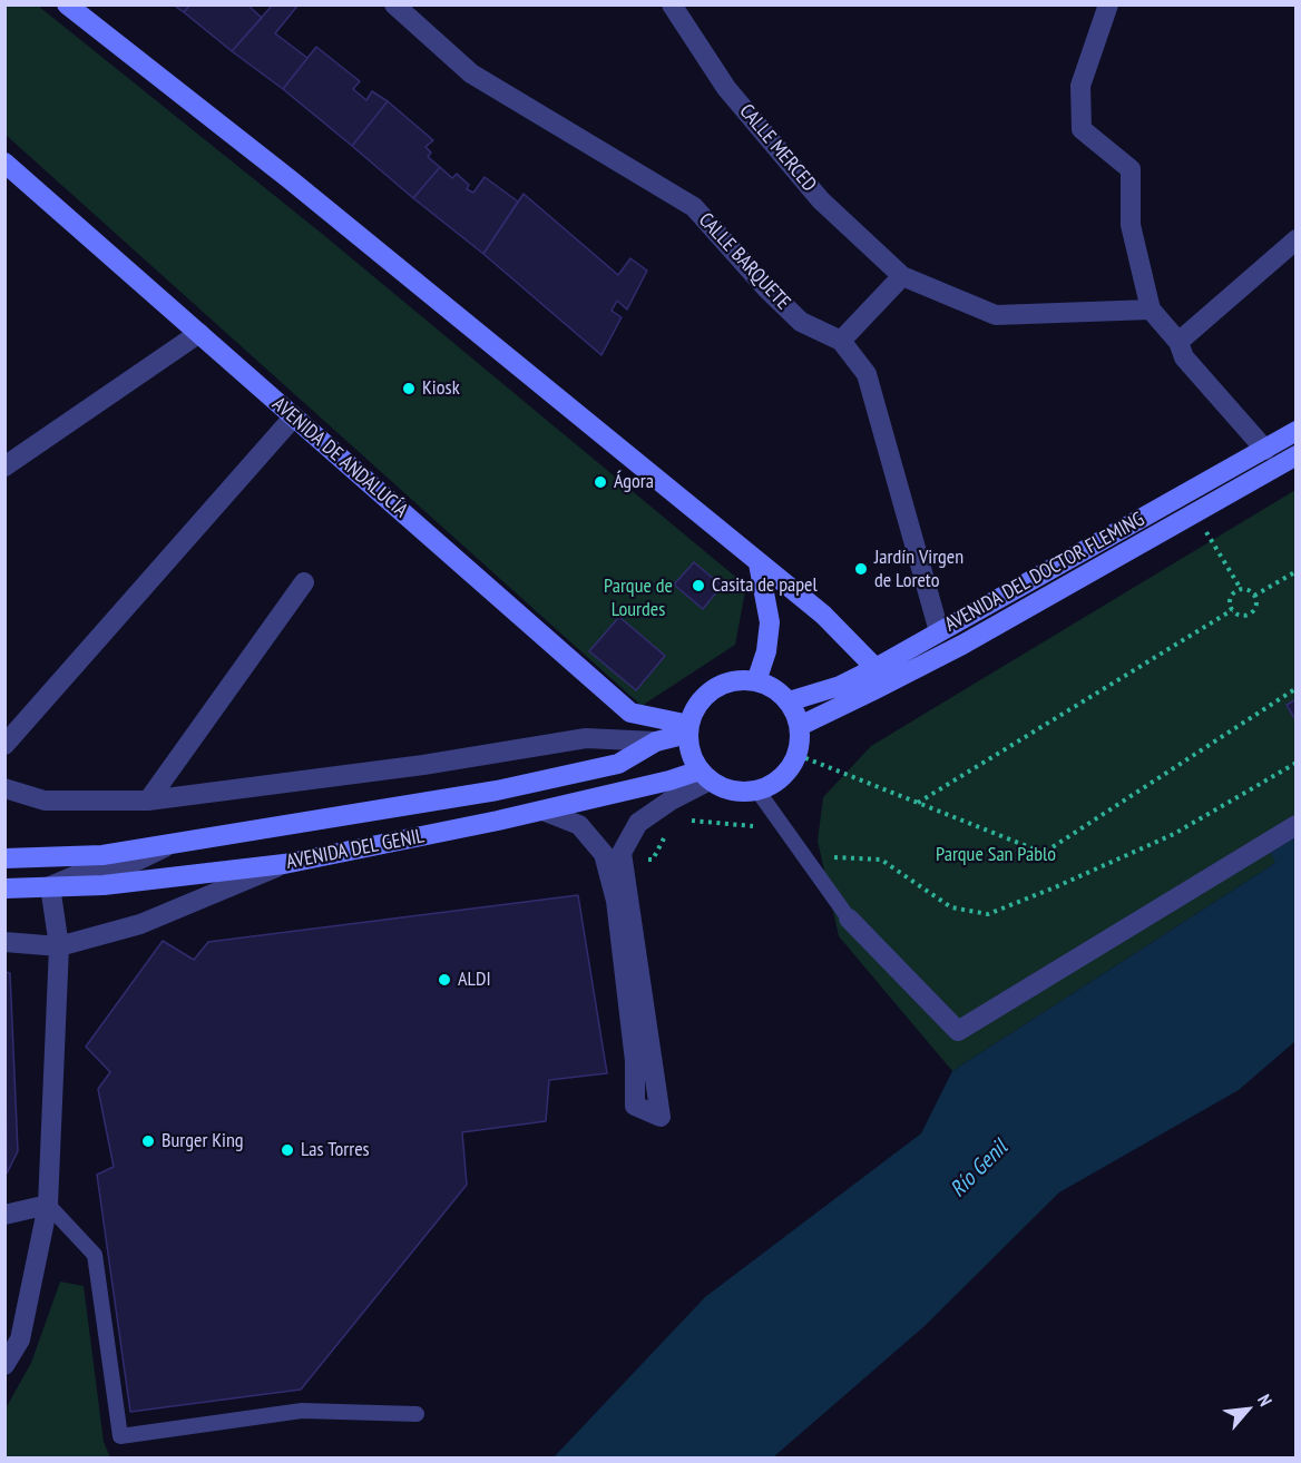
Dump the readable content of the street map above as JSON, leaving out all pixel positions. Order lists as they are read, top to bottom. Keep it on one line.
{"streets":{"street":["CALLE MERCED","CALLE BARQUETE","AVENIDA DE ANDALUCÍA","AVENIDA DEL DOCTOR FLEMING","AVENIDA DEL GENIL"]},"crossings":[["CALLE BARQUETE","AVENIDA DEL DOCTOR FLEMING"],["AVENIDA DE ANDALUCÍA","AVENIDA DEL DOCTOR FLEMING"],["AVENIDA DE ANDALUCÍA","AVENIDA DEL GENIL"],["AVENIDA DEL DOCTOR FLEMING","AVENIDA DEL GENIL"]],"water":["Río Genil"],"parks":["Parque de Lourdes","Parque San Pablo"],"places":["Kiosk","Ágora","Jardín Virgen de Loreto","Casita de papel","ALDI","Burger King","Las Torres"],"north":"top right"}
